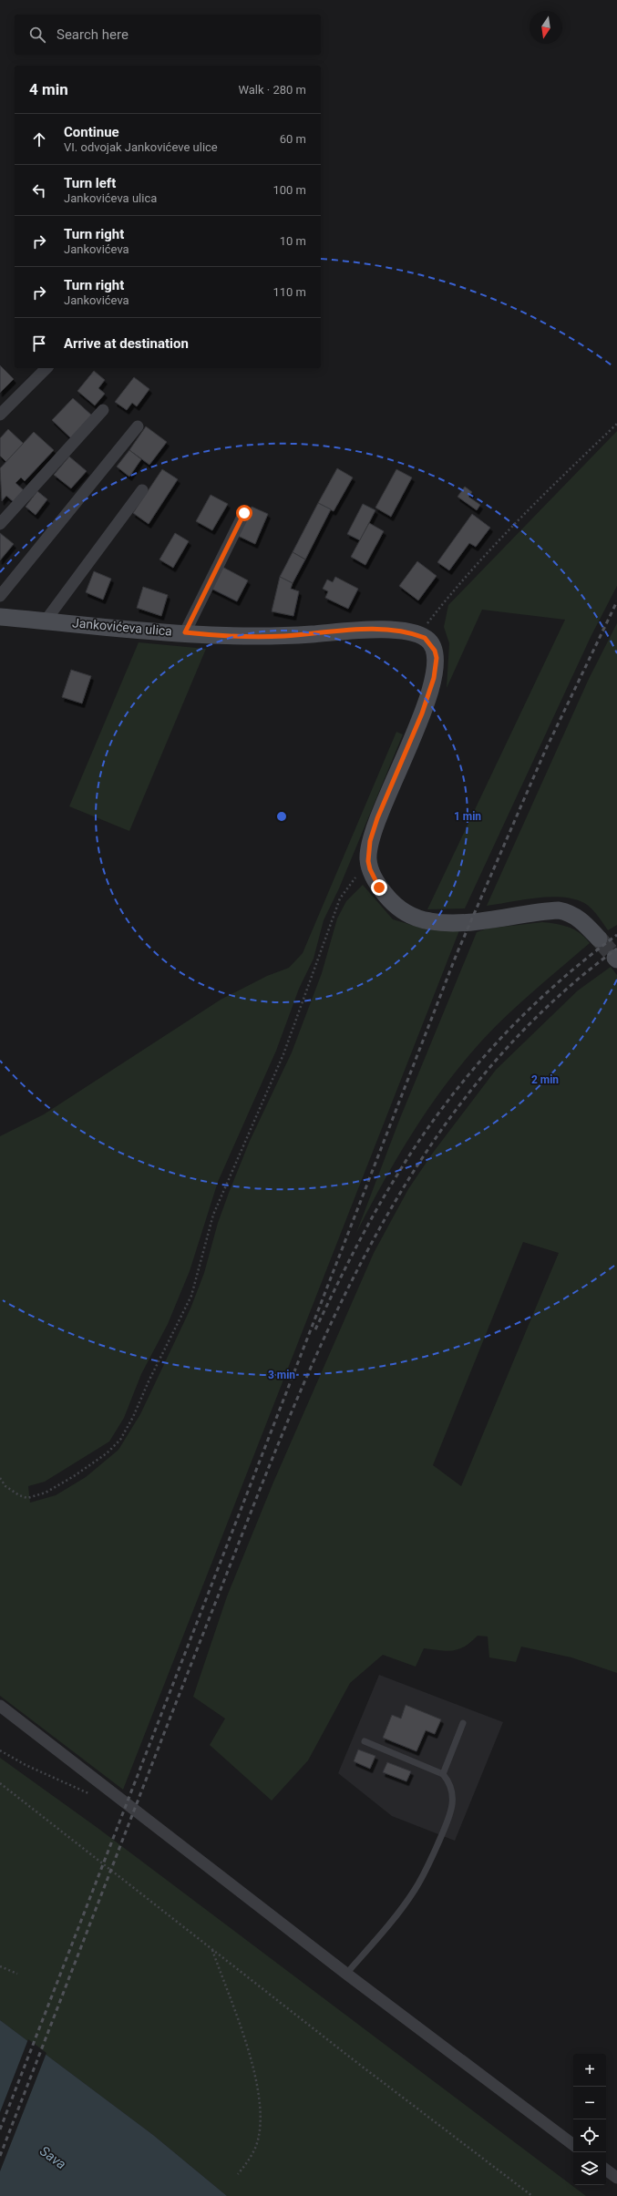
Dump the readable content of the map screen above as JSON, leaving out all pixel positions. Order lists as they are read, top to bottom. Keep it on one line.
{"streets":{"main road":["Jankovićeva ulica"]},"water":["Sava"],"north":"bottom","page":{"search":"Search here","heading":["4 min","Walk · 280 m"],"list":[["Continue","VI. odvojak Jankovićeve ulice","60 m"],["Turn left","Jankovićeva ulica","100 m"],["Turn right","Jankovićeva","10 m"],["Turn right","Jankovićeva","110 m"],"Arrive at destination"],"map_buttons":["+","−"]},"rings":["1 min","2 min","3 min"]}
